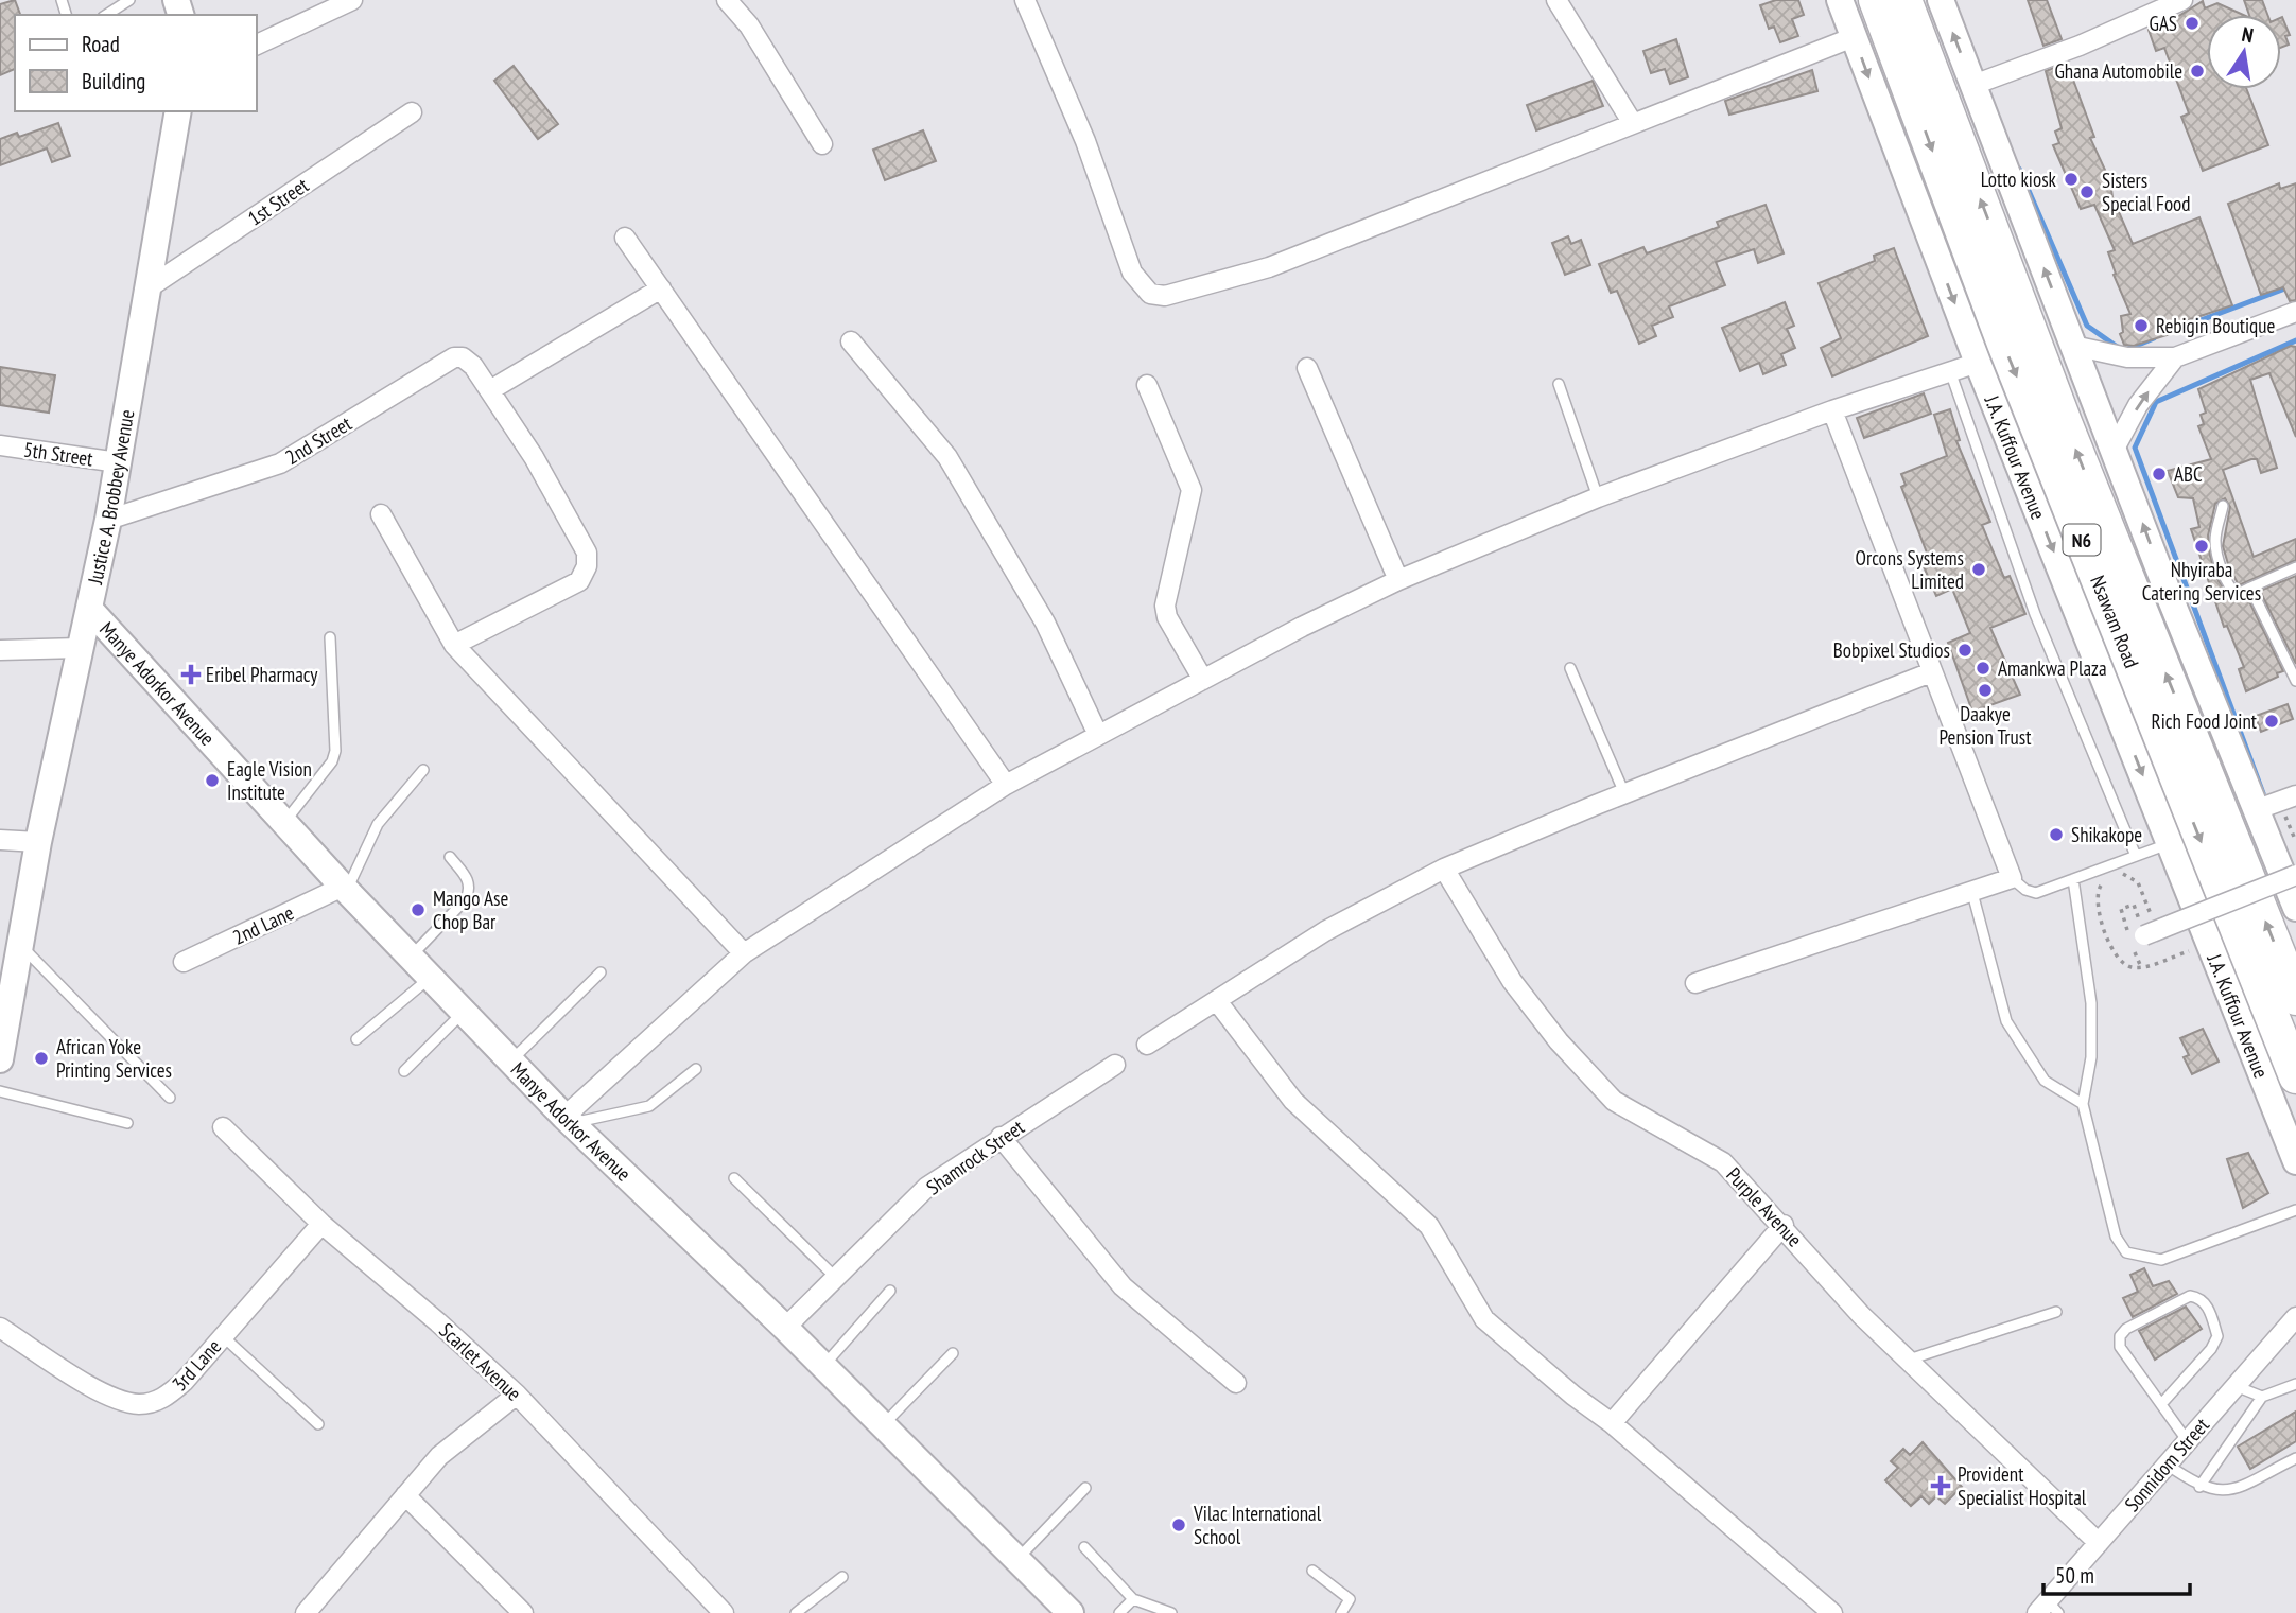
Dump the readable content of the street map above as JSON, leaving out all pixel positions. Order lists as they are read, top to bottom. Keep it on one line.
{"streets":{"highway":["N6","Nsawam Road"],"street":["1st Street","2nd Street","5th Street","J.A. Kuffour Avenue","Justice A. Brobbey Avenue","Manye Adorkor Avenue","2nd Lane","Shamrock Street","Purple Avenue","Scarlet Avenue","3rd Lane","Sonnidom Street"]},"crossings":[["1st Street","Justice A. Brobbey Avenue"],["2nd Street","Justice A. Brobbey Avenue"],["5th Street","Justice A. Brobbey Avenue"],["Justice A. Brobbey Avenue","Manye Adorkor Avenue"],["Manye Adorkor Avenue","2nd Lane"],["Manye Adorkor Avenue","Shamrock Street"],["Purple Avenue","Sonnidom Street"],["Scarlet Avenue","3rd Lane"]],"places":{"other":["GAS","Ghana Automobile","Lotto kiosk","Sisters Special Food","Rebigin Boutique","ABC","Nhyiraba Catering Services","Orcons Systems Limited","Bobpixel Studios","Amankwa Plaza","Daakye Pension Trust","Rich Food Joint","Eagle Vision Institute","Shikakope","Mango Ase Chop Bar","African Yoke Printing Services","Vilac International School"],"health":["Eribel Pharmacy","Provident Specialist Hospital"]},"legend":["Road","Building"],"scale_bar":"50 m","north":"top"}
